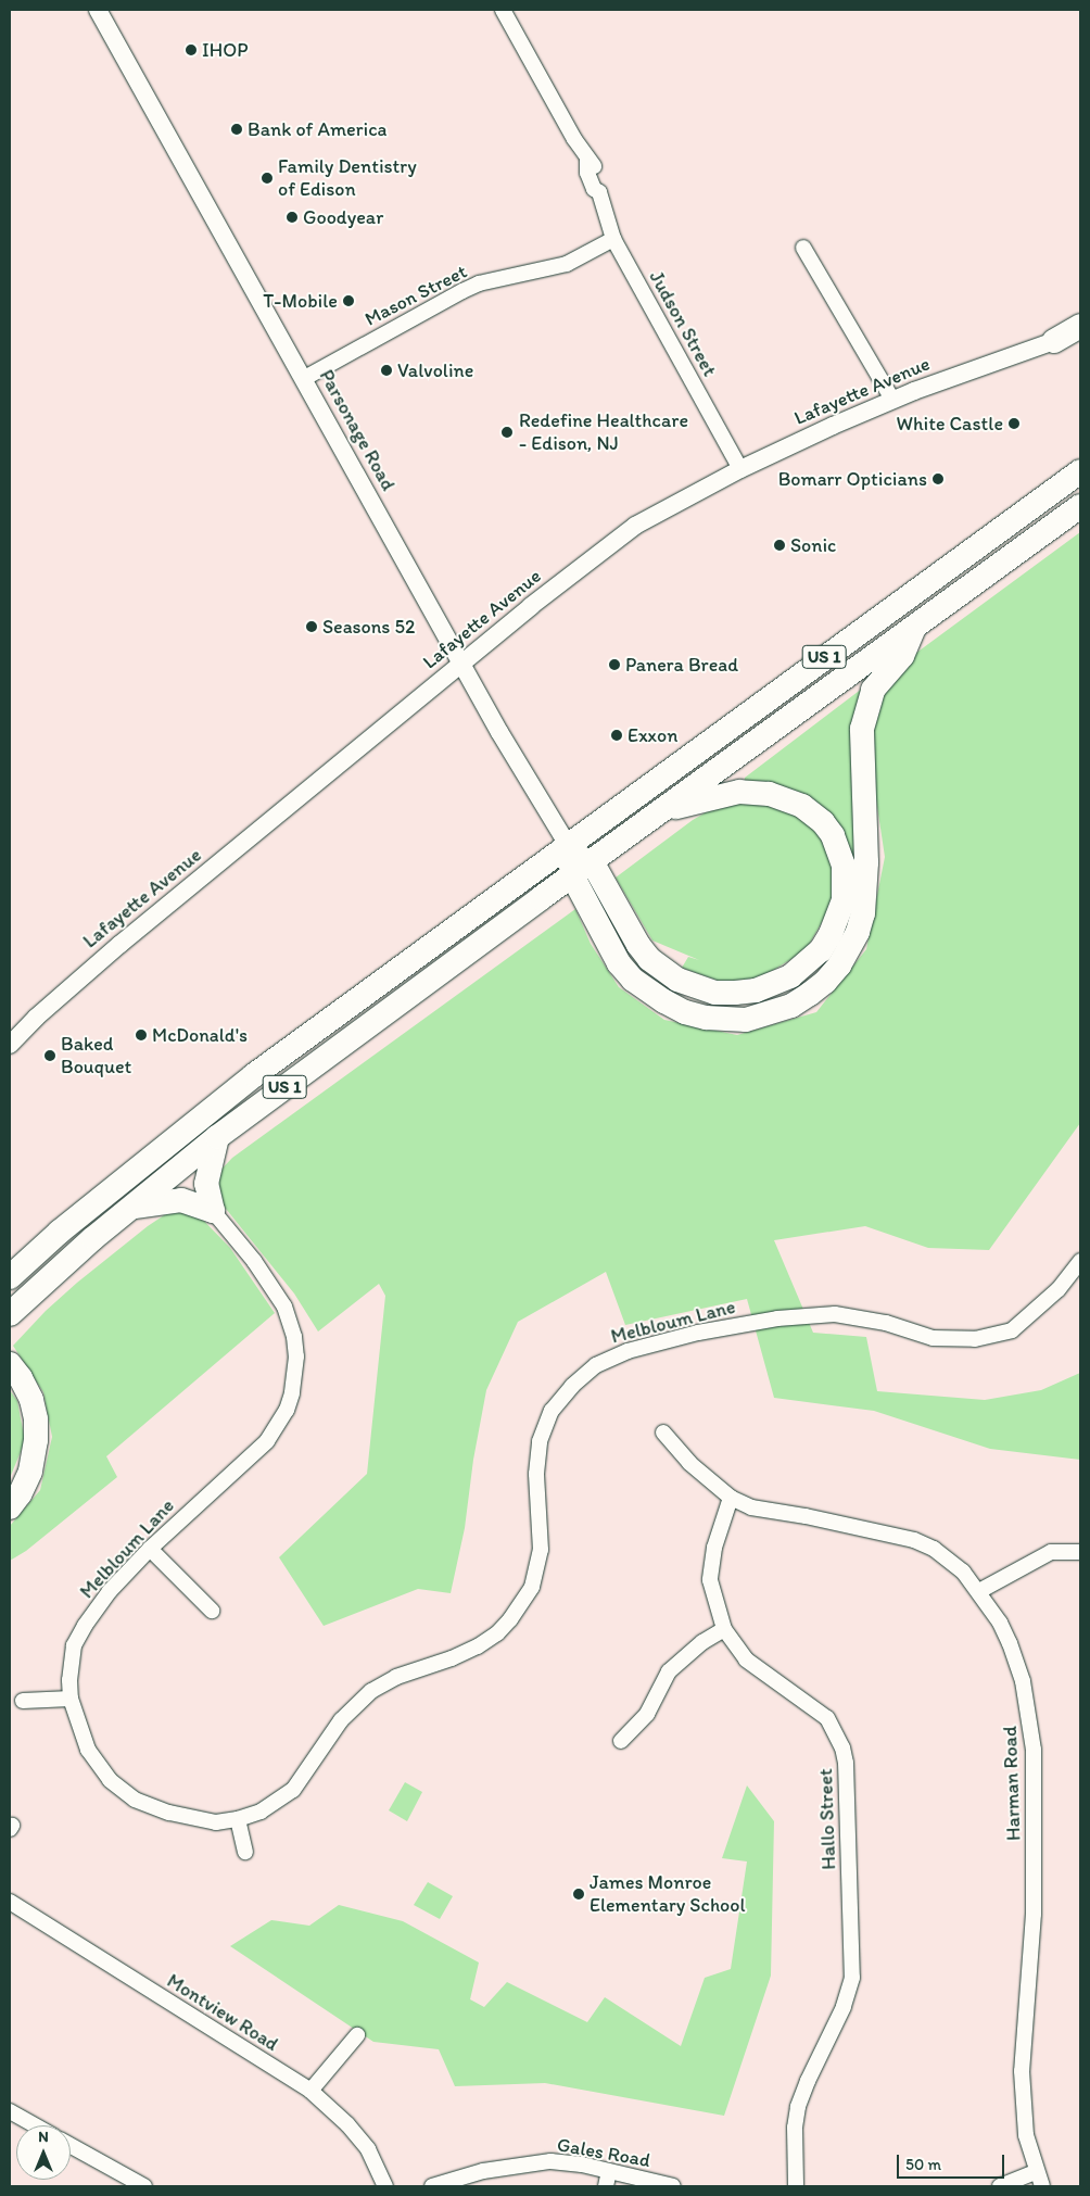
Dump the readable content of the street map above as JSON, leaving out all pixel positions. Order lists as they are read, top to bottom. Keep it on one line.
{"streets":{"highway":["US 1"],"street":["Mason Street","Judson Street","Lafayette Avenue","Parsonage Road","Melbloum Lane","Harman Road","Hallo Street","Montview Road","Gales Road"]},"crossings":[["Mason Street","Judson Street"],["Mason Street","Parsonage Road"],["Judson Street","Lafayette Avenue"],["Lafayette Avenue","Parsonage Road"],["Parsonage Road","US 1"],["Harman Road","Hallo Street"]],"places":["IHOP","Bank of America","Family Dentistry of Edison","Goodyear","T-Mobile","Valvoline","White Castle","Redefine Healthcare - Edison, NJ","Bomarr Opticians","Sonic","Seasons 52","Panera Bread","Exxon","McDonald's","Baked Bouquet","James Monroe Elementary School"],"scale_bar":"50 m","north":"top"}
